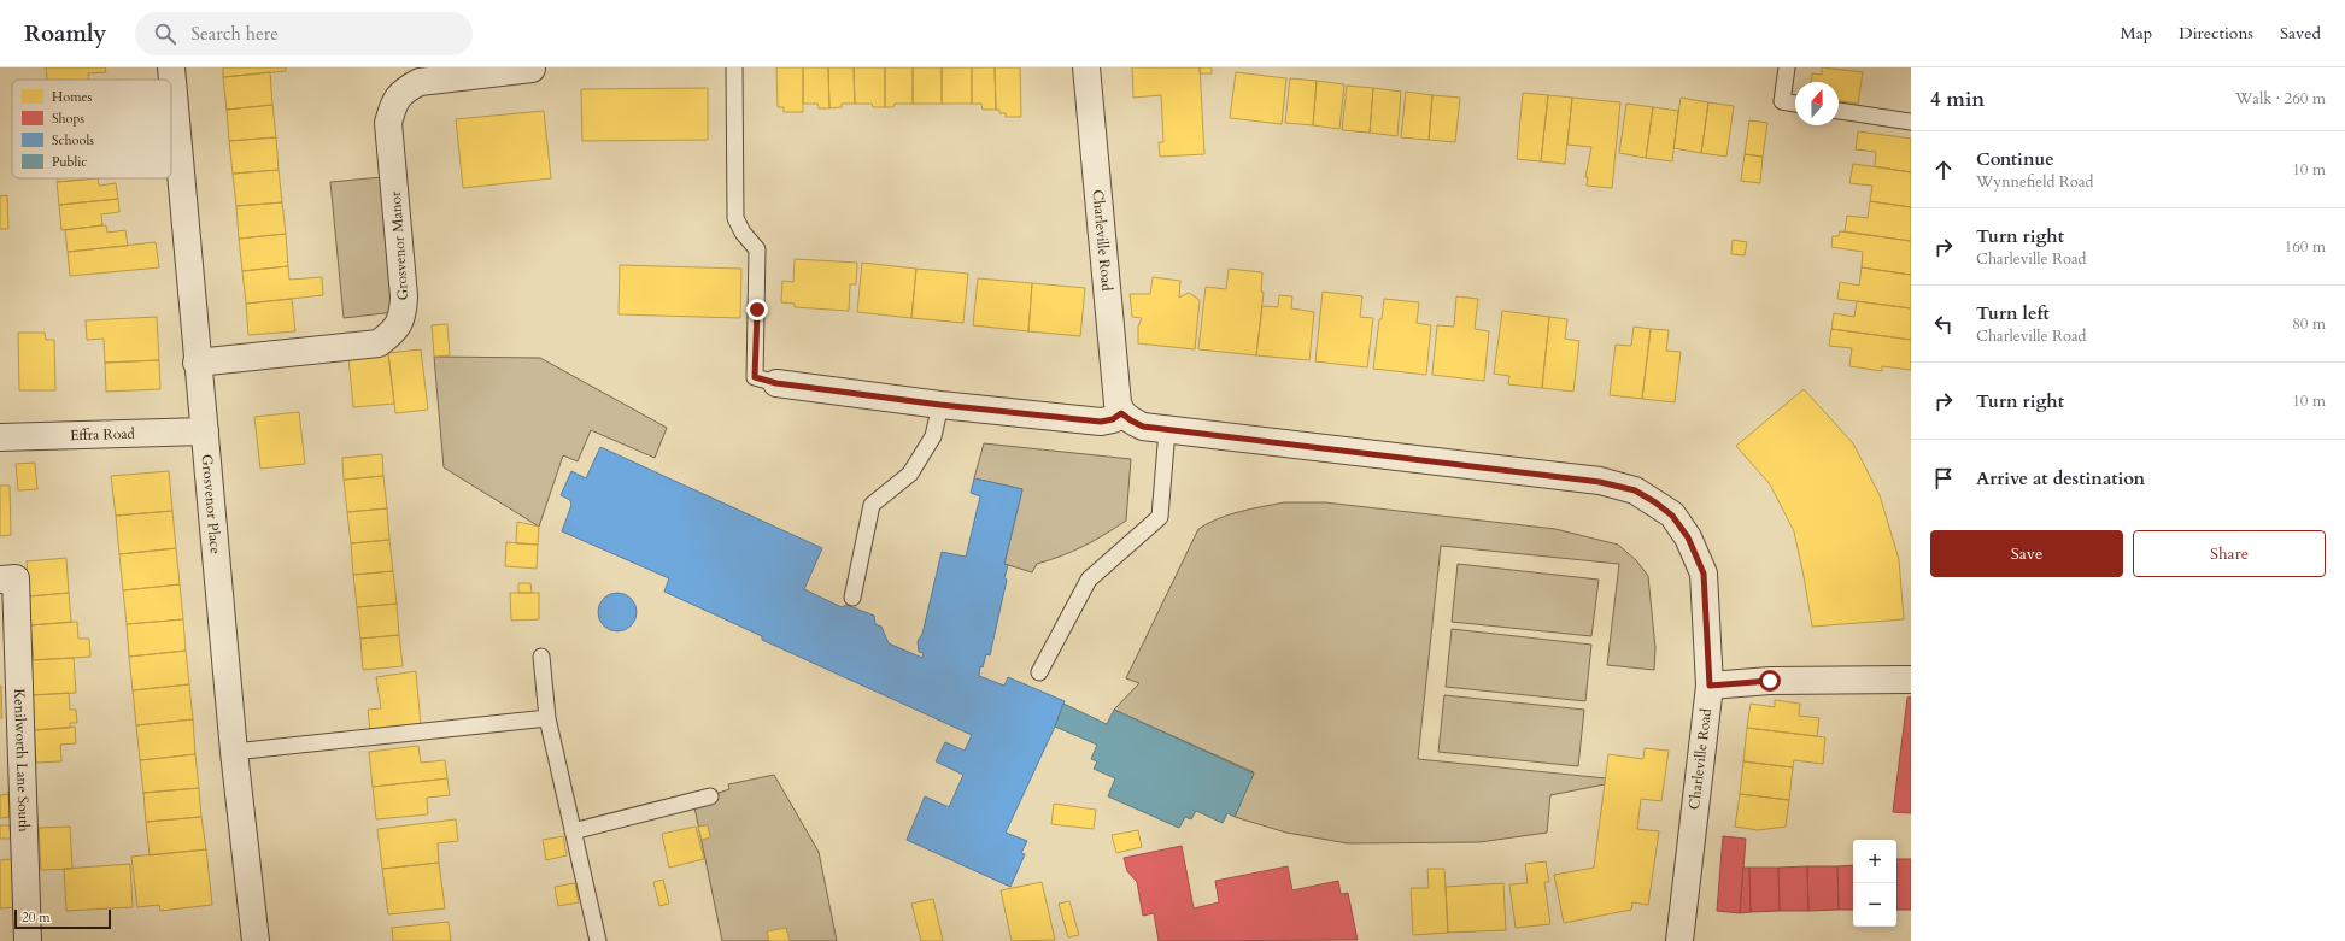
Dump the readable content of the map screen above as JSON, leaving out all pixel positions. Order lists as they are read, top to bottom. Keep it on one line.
{"streets":{"street":["Charleville Road","Grosvenor Manor","Effra Road","Grosvenor Place","Kenilworth Lane South"]},"crossings":[["Grosvenor Manor","Grosvenor Place"],["Effra Road","Grosvenor Place"]],"legend":["Homes","Shops","Schools","Public"],"scale_bar":"20 m","north":"top","page":{"header":"Roamly","search":"Search here","nav":["Map","Directions","Saved"],"heading":["4 min","Walk · 260 m"],"list":[["Continue","Wynnefield Road","10 m"],["Turn right","Charleville Road","160 m"],["Turn left","Charleville Road","80 m"],["Turn right","10 m"],"Arrive at destination"],"buttons":["Save","Share"],"map_buttons":["+","−"],"scale":"20 m"}}
